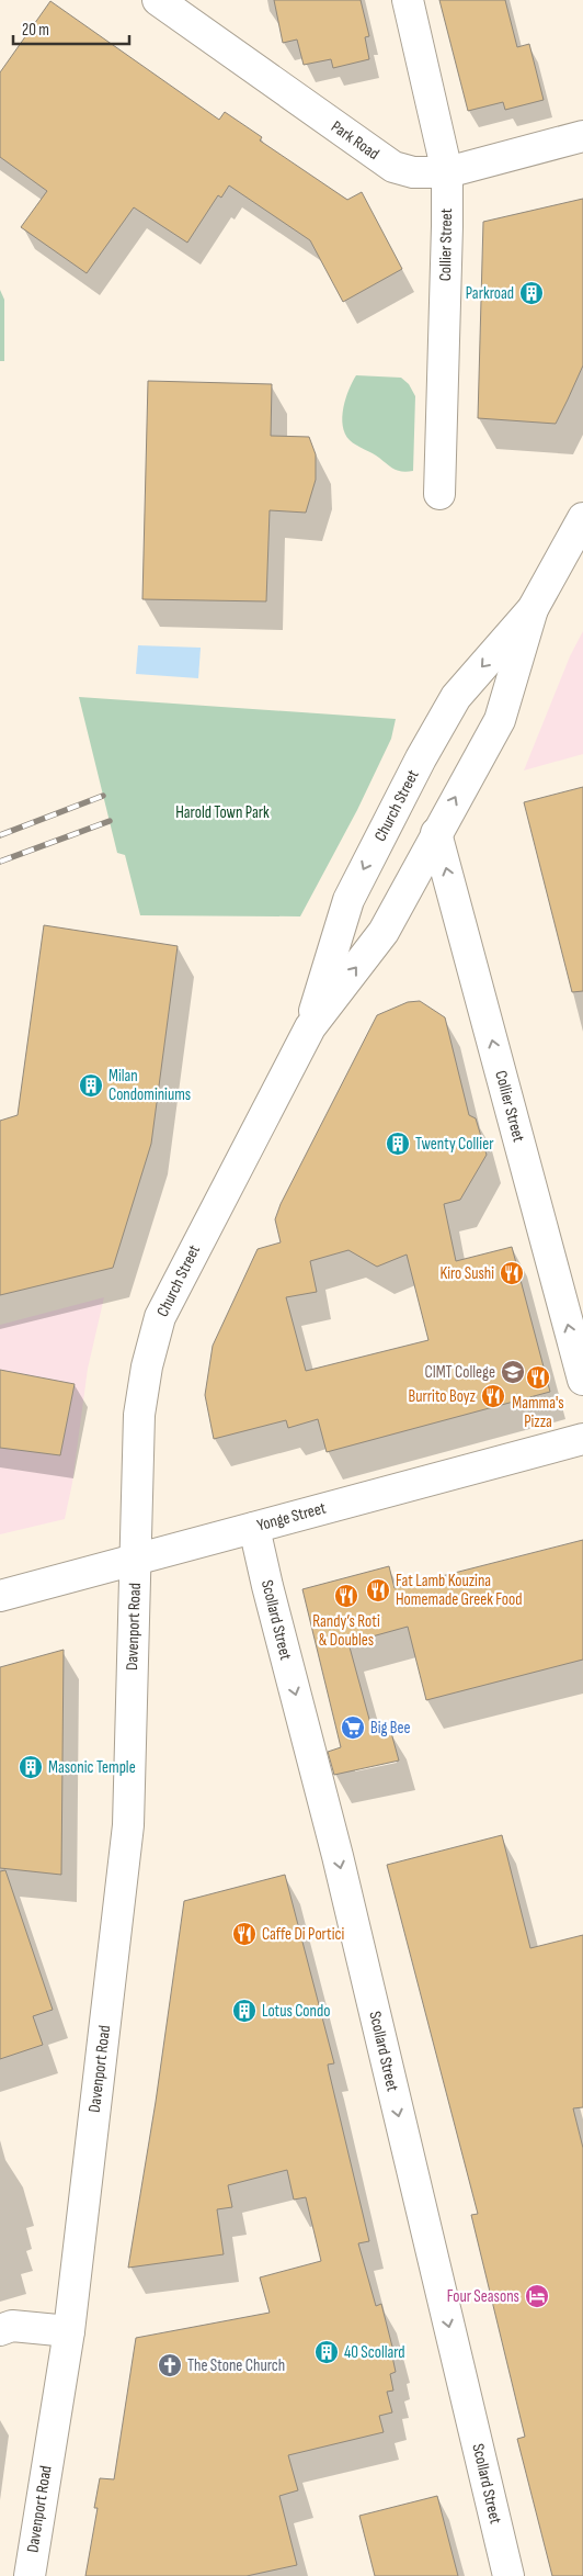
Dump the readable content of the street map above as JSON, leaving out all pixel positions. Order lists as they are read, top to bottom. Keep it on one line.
{"streets":{"main road":["Park Road","Collier Street","Church Street","Yonge Street","Scollard Street","Davenport Road"]},"crossings":[["Park Road","Collier Street"],["Collier Street","Church Street"],["Church Street","Yonge Street"],["Church Street","Davenport Road"],["Yonge Street","Scollard Street"],["Yonge Street","Davenport Road"]],"one_way":["Collier Street","Scollard Street"],"parks":["Harold Town Park"],"places":{"building":["Parkroad","Milan Condominiums","Twenty Collier","Masonic Temple","Lotus Condo","40 Scollard"],"restaurant":["Kiro Sushi","Mamma's Pizza","Burrito Boyz","Fat Lamb Kouzina Homemade Greek Food","Randy’s Roti & Doubles","Caffe Di Portici"],"school or university":["CIMT College"],"supermarket":["Big Bee"],"hotel":["Four Seasons"],"church":["The Stone Church"]},"scale_bar":"20 m"}
